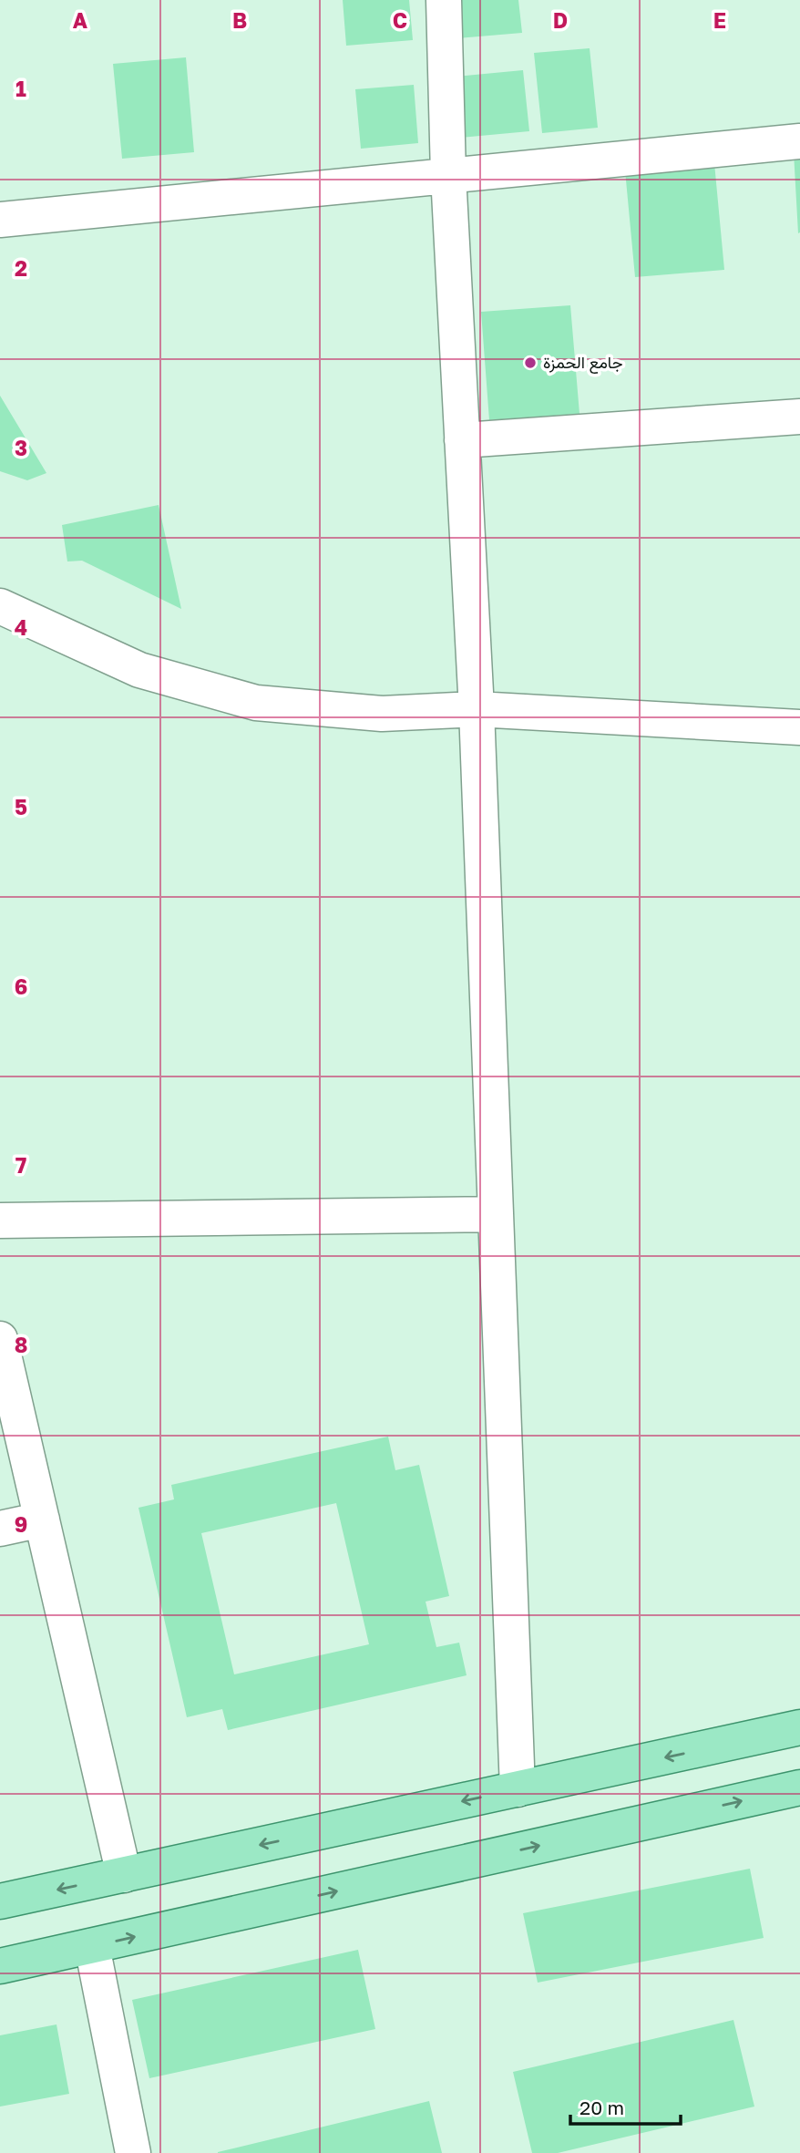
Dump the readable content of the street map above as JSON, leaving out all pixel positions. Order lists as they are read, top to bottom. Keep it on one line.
{"places":["جامع الحمزة"],"scale_bar":"20 m","grid":{"columns":["A","B","C","D","E"],"rows":["1","2","3","4","5","6","7","8","9"]}}
